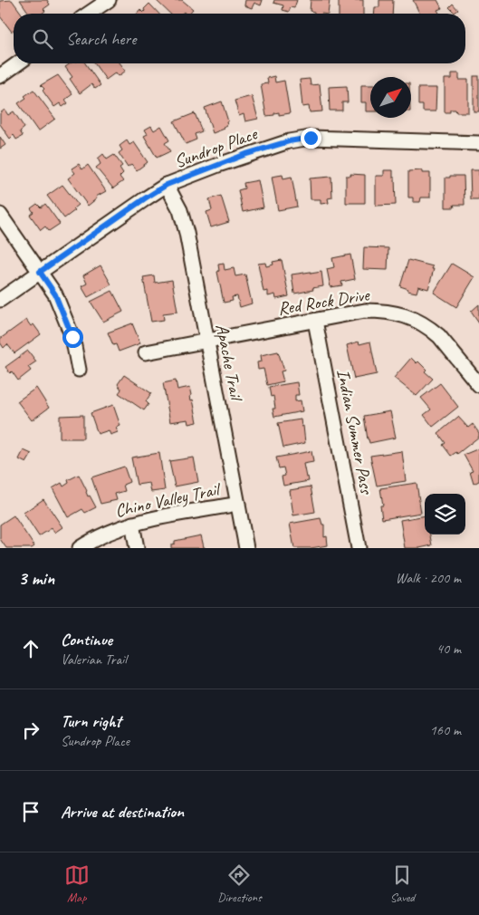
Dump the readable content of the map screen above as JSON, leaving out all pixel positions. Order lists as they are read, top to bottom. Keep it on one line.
{"streets":{"street":["Sundrop Place","Red Rock Drive","Apache Trail","Indian Summer Pass","Chino Valley Trail"]},"crossings":[["Sundrop Place","Apache Trail"],["Red Rock Drive","Apache Trail"],["Red Rock Drive","Indian Summer Pass"],["Apache Trail","Chino Valley Trail"]],"north":"top right","page":{"search":"Search here","heading":["3 min","Walk · 200 m"],"list":[["Continue","Valerian Trail","40 m"],["Turn right","Sundrop Place","160 m"],"Arrive at destination"],"nav":["Map","Directions","Saved"]}}
